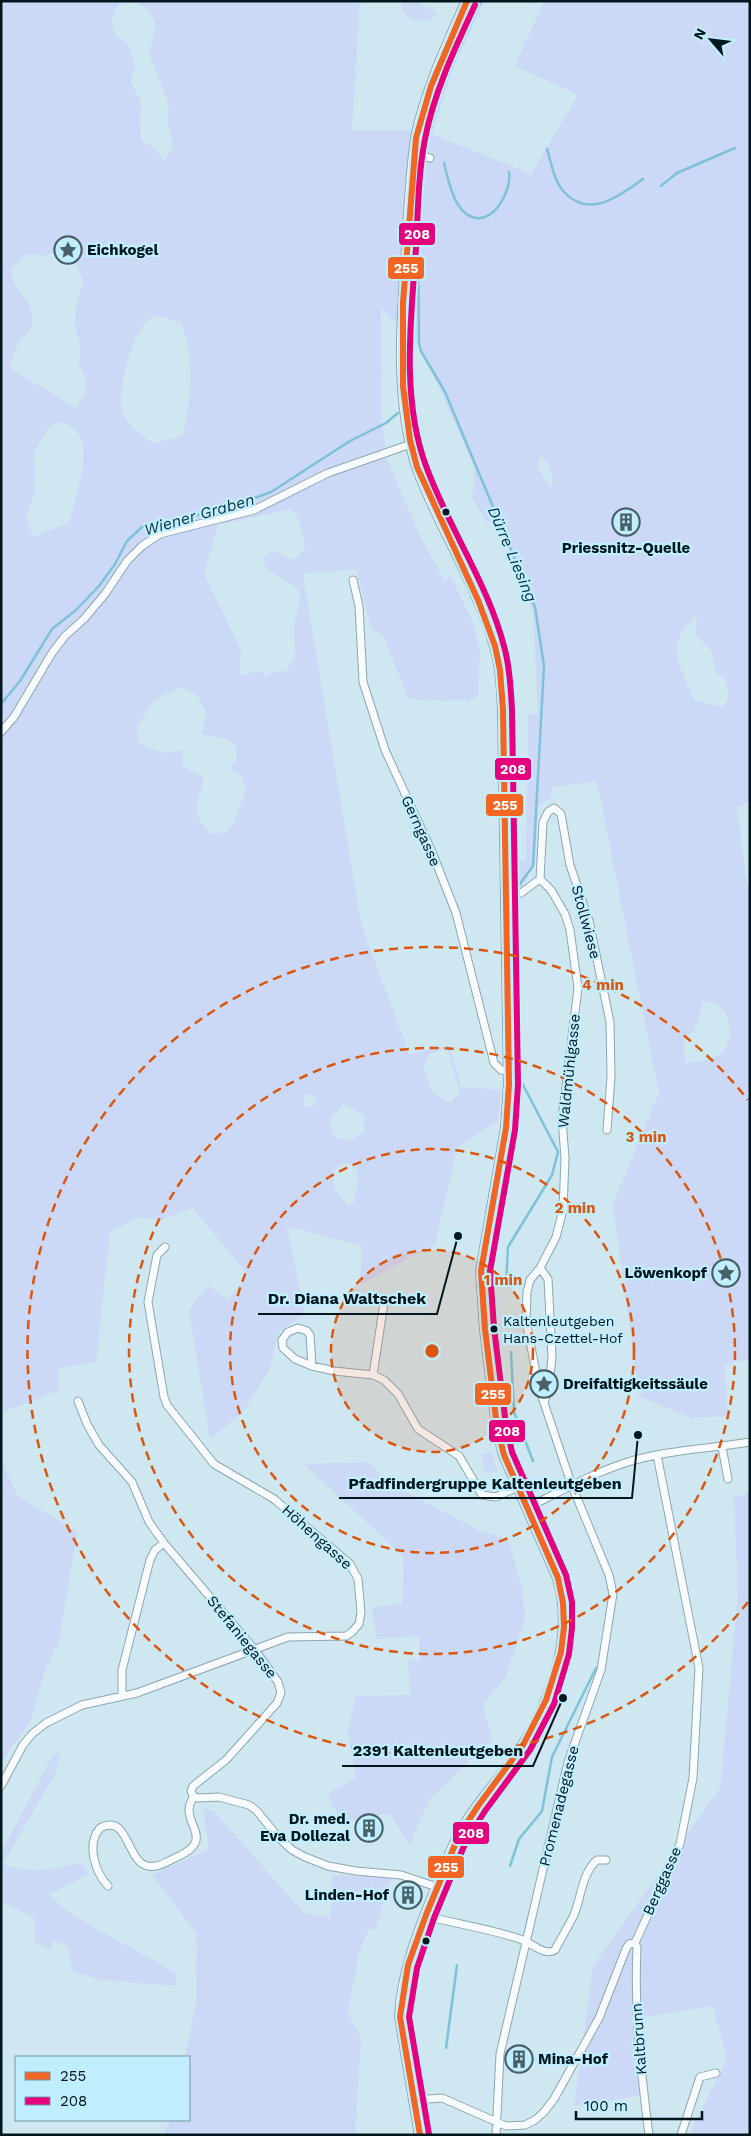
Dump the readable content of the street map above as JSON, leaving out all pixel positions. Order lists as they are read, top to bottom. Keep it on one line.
{"streets":{"street":["Gerngasse","Stollwiese","Waldmühlgasse","Höhengasse","Stefaniegasse","Promenadegasse","Berggasse","Kaltbrunn"]},"crossings":[["Stollwiese","Waldmühlgasse"],["Waldmühlgasse","Promenadegasse"],["Höhengasse","Stefaniegasse"],["Promenadegasse","Berggasse"],["Berggasse","Kaltbrunn"]],"water":["Wiener Graben","Dürre Liesing"],"places":{"place":["Eichkogel","Löwenkopf","Dreifaltigkeitssäule"],"building":["Priessnitz-Quelle","Dr. med. Eva Dollezal","Linden-Hof","Mina-Hof"],"other":["Dr. Diana Waltschek","Kaltenleutgeben Hans-Czettel-Hof","Pfadfindergruppe Kaltenleutgeben","2391 Kaltenleutgeben"]},"lines":["transit line 255","transit line 208"],"legend":["255","208"],"scale_bar":"100 m","north":"top left","rings":["4 min","3 min","2 min","1 min"]}
